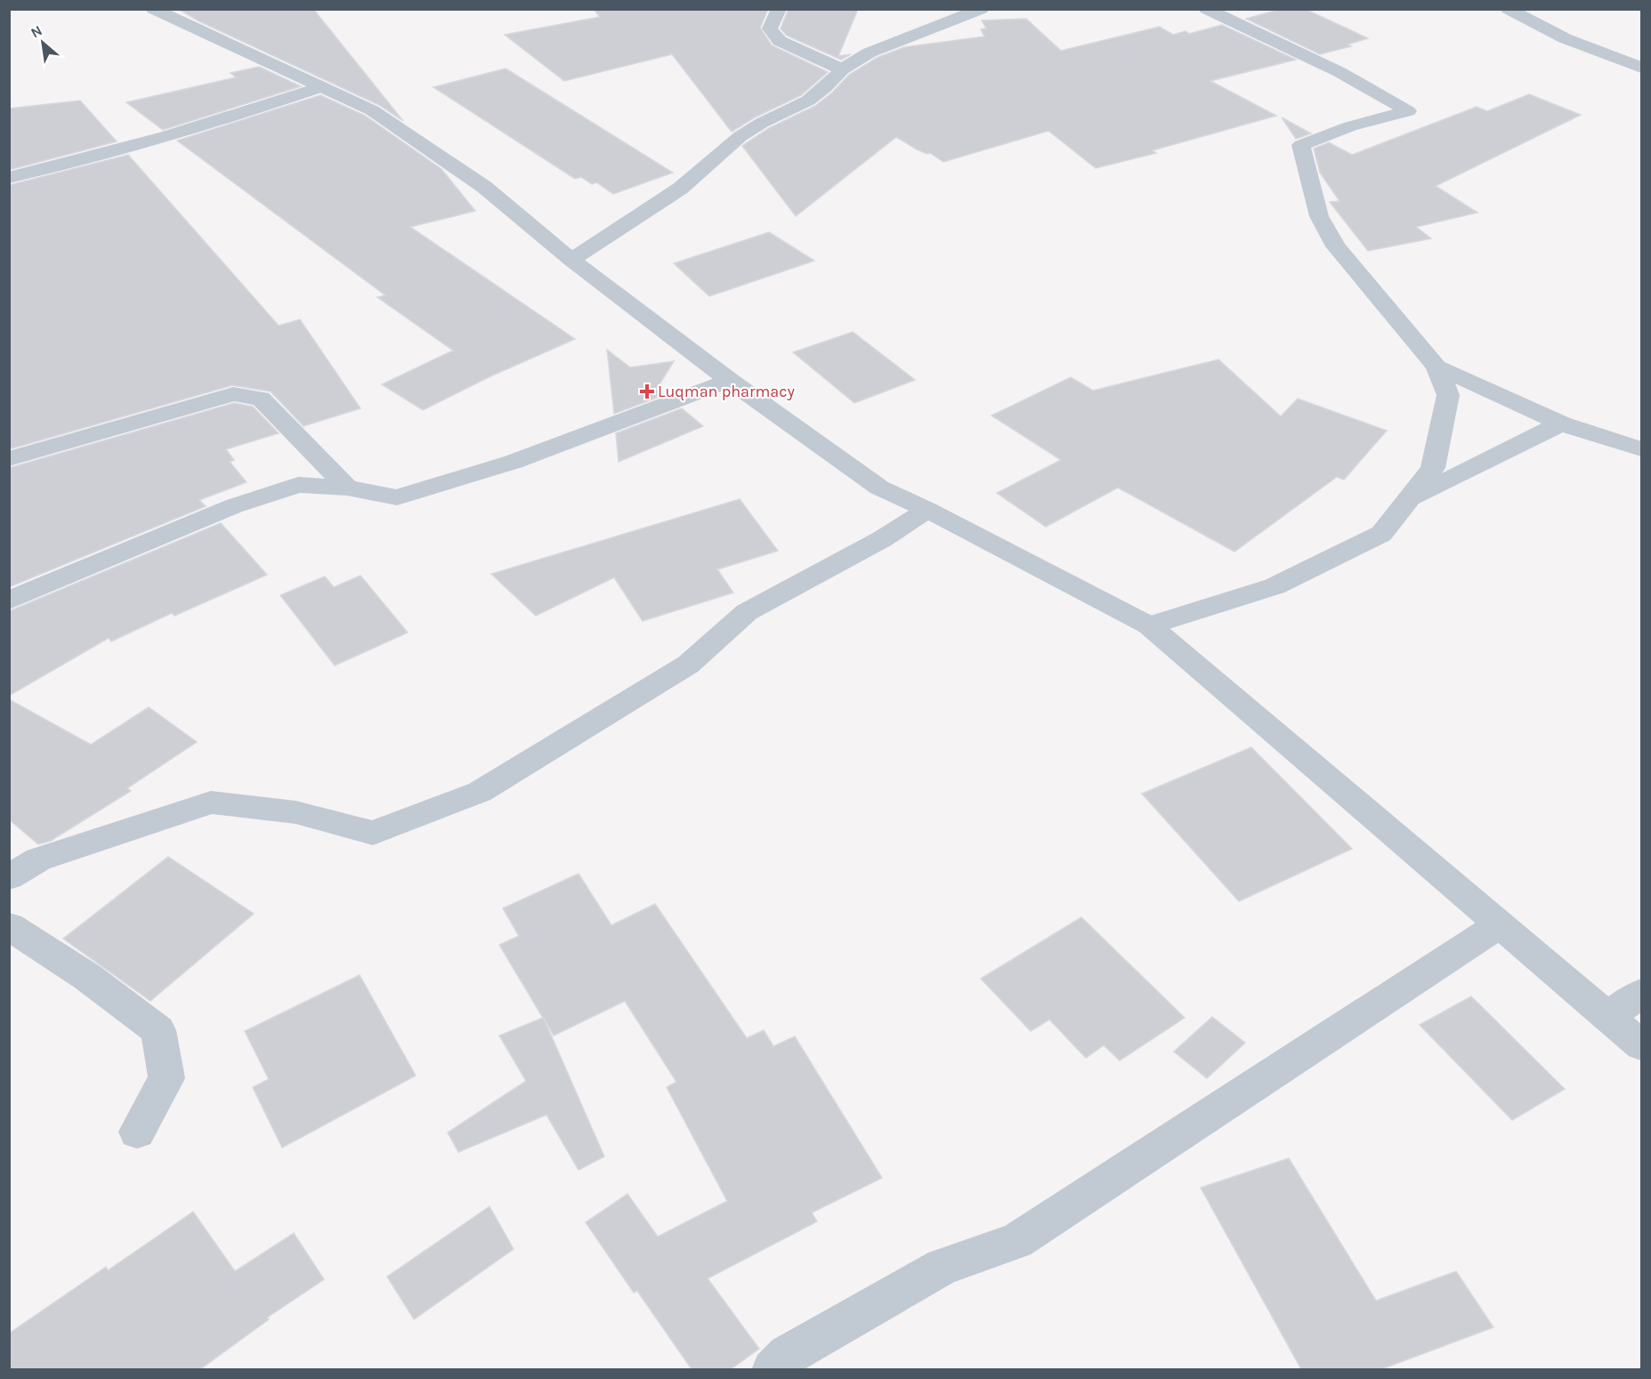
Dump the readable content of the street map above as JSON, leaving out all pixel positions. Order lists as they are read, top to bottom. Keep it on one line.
{"places":{"health":["Luqman pharmacy"]},"north":"top left"}
